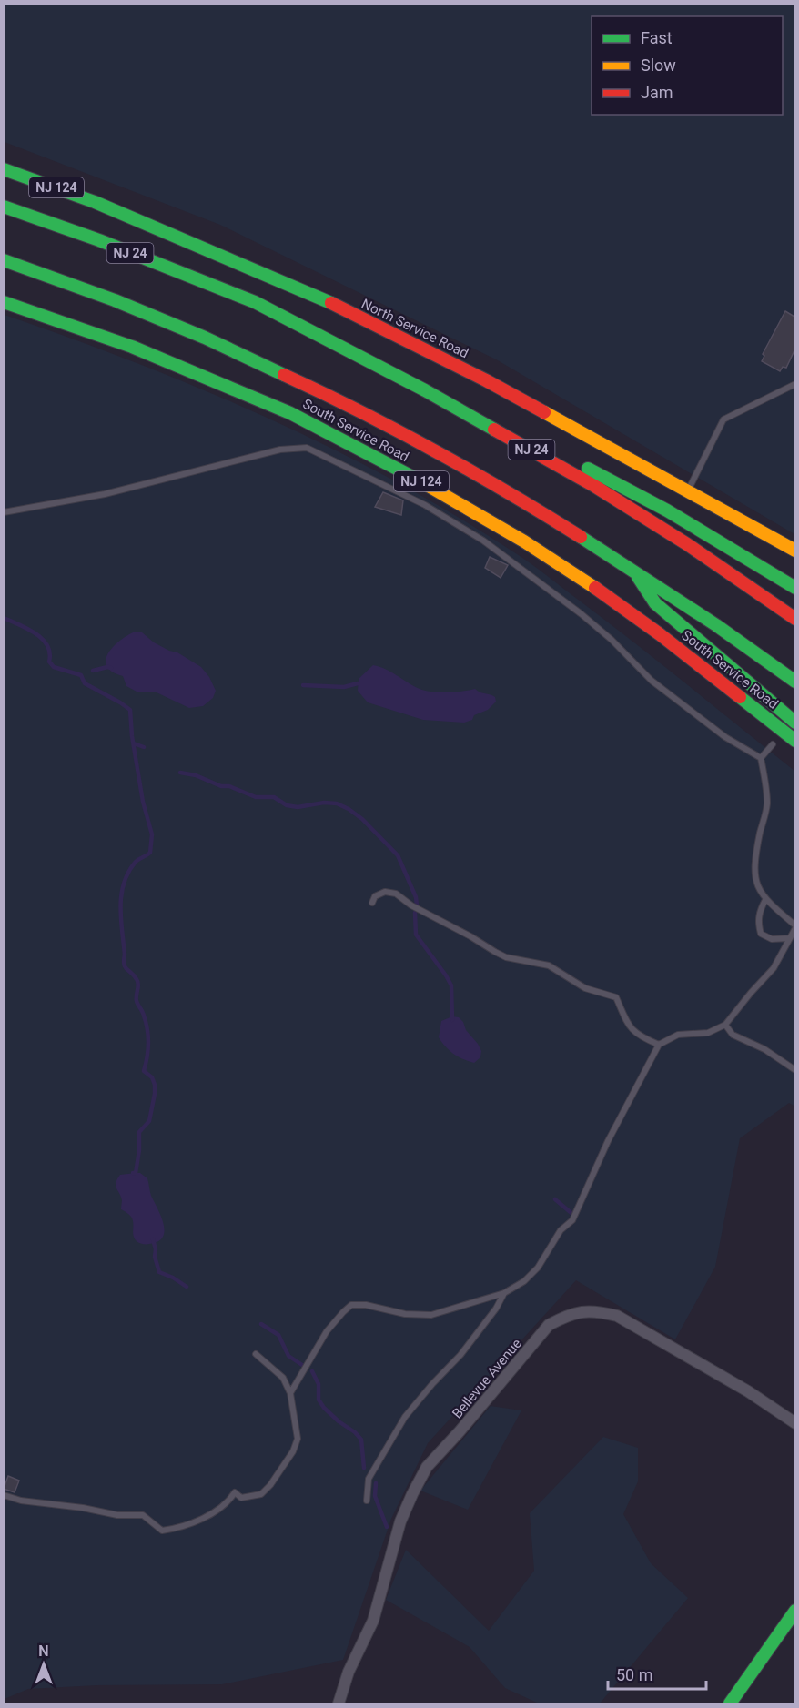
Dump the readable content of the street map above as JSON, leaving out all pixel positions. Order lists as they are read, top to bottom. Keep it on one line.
{"streets":{"main road":["NJ 124","NJ 24","North Service Road","South Service Road"],"street":["Bellevue Avenue"]},"legend":["Fast","Slow","Jam"],"scale_bar":"50 m","north":"top"}
